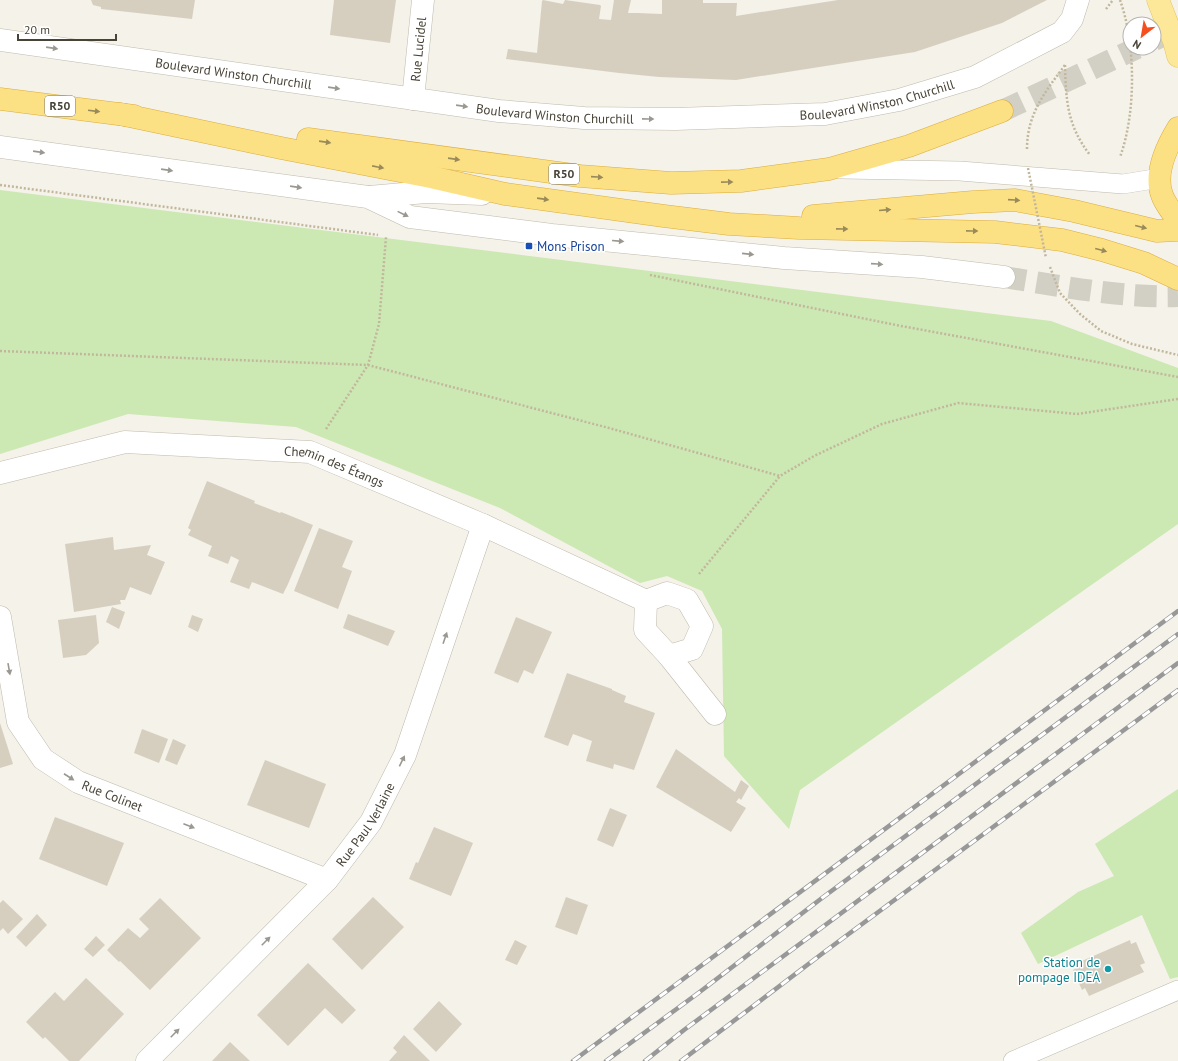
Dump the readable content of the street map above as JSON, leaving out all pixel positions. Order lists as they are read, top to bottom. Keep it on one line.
{"streets":{"highway":["R50"],"street":["Rue Lucidel","Boulevard Winston Churchill","Chemin des Étangs","Rue Colinet","Rue Paul Verlaine"]},"crossings":[["Rue Lucidel","Boulevard Winston Churchill"],["Chemin des Étangs","Rue Paul Verlaine"],["Rue Colinet","Rue Paul Verlaine"]],"one_way":["Rue Colinet","Rue Paul Verlaine"],"places":{"transit":["Mons Prison"],"other":["Station de pompage IDEA"]},"scale_bar":"20 m","north":"bottom left"}
